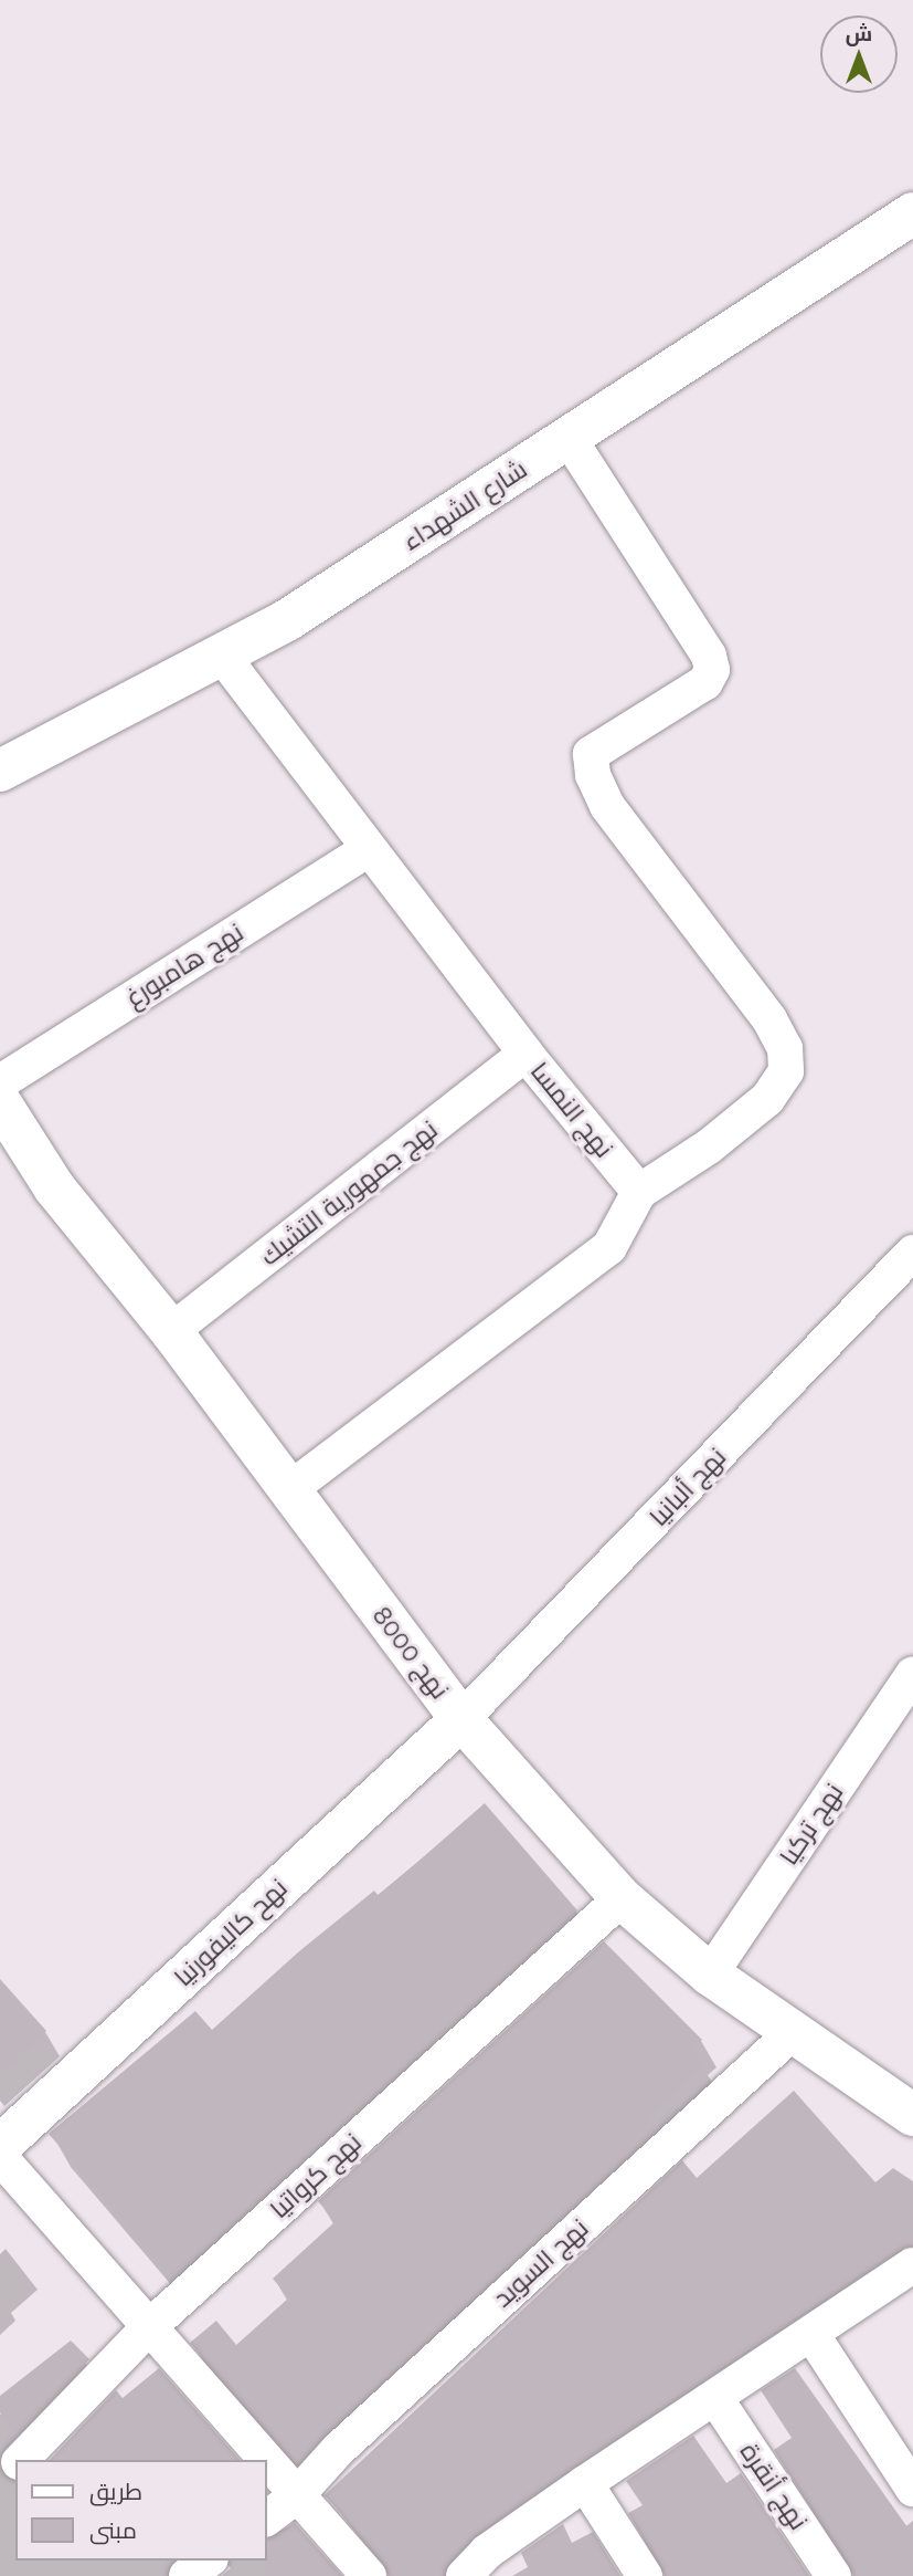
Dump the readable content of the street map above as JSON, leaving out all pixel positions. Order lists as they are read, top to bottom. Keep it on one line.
{"streets":{"street":["شارع الشهداء","نهج هامبورغ","نهج النمسا","نهج جمهورية التشيك","نهج ألبانيا","نهج 8000","نهج تركيا","نهح كاليفورنيا","نهج كرواتيا","نهج السويد","نهج أنقرة"]},"crossings":[["شارع الشهداء","نهج النمسا"],["نهج هامبورغ","نهج النمسا"],["نهج النمسا","نهج جمهورية التشيك"],["نهج جمهورية التشيك","نهج 8000"],["نهج ألبانيا","نهج 8000"],["نهج ألبانيا","نهح كاليفورنيا"],["نهج 8000","نهج تركيا"],["نهج 8000","نهح كاليفورنيا"],["نهج 8000","نهج كرواتيا"],["نهج 8000","نهج السويد"]],"legend":["طريق","مبنى"],"north":"top"}
